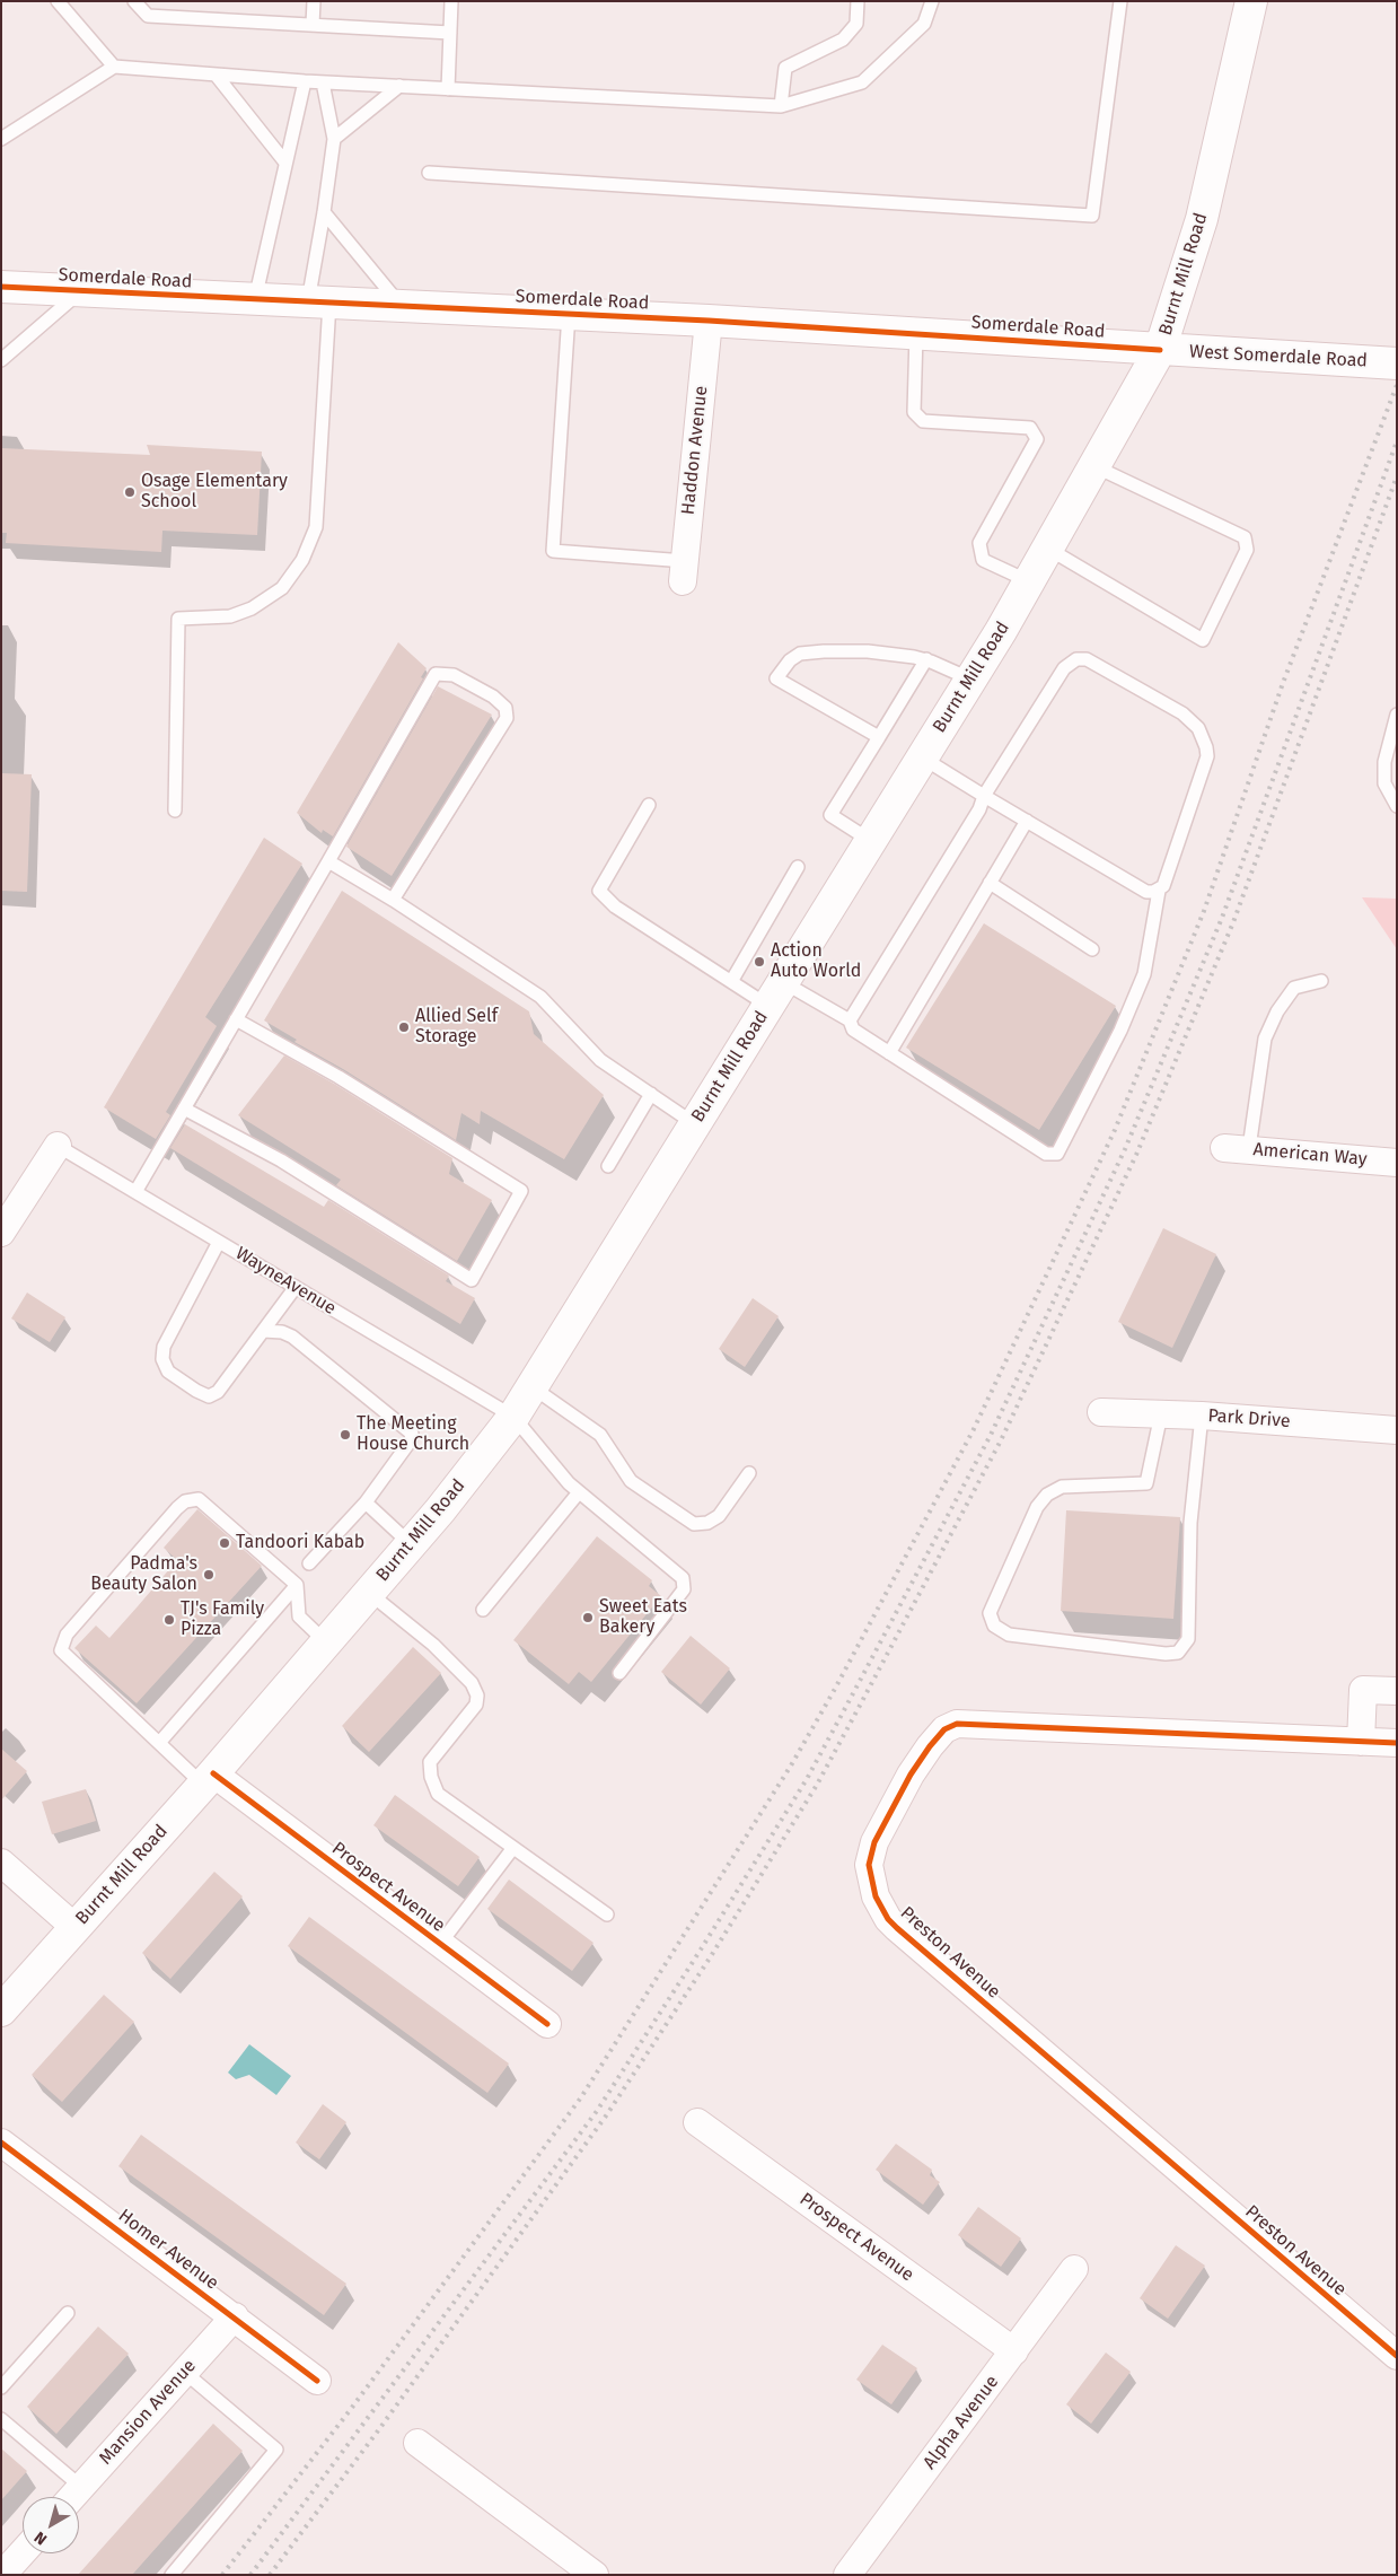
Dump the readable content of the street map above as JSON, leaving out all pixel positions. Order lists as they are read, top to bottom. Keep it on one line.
{"streets":{"main road":["Burnt Mill Road","Somerdale Road","West Somerdale Road"],"street":["Haddon Avenue","American Way","Park Drive","Prospect Avenue","Preston Avenue","Homer Avenue","Mansion Avenue","Alpha Avenue"],"lane":["WayneAvenue"]},"crossings":[["Burnt Mill Road","Somerdale Road"],["Burnt Mill Road","West Somerdale Road"],["Burnt Mill Road","WayneAvenue"],["Burnt Mill Road","Prospect Avenue"],["Somerdale Road","West Somerdale Road"],["Somerdale Road","Haddon Avenue"],["Prospect Avenue","Alpha Avenue"],["Homer Avenue","Mansion Avenue"]],"places":["Osage Elementary School","Action Auto World","Allied Self Storage","The Meeting House Church","Tandoori Kabab","Padma's Beauty Salon","Sweet Eats Bakery","TJ's Family Pizza"],"north":"bottom left"}
